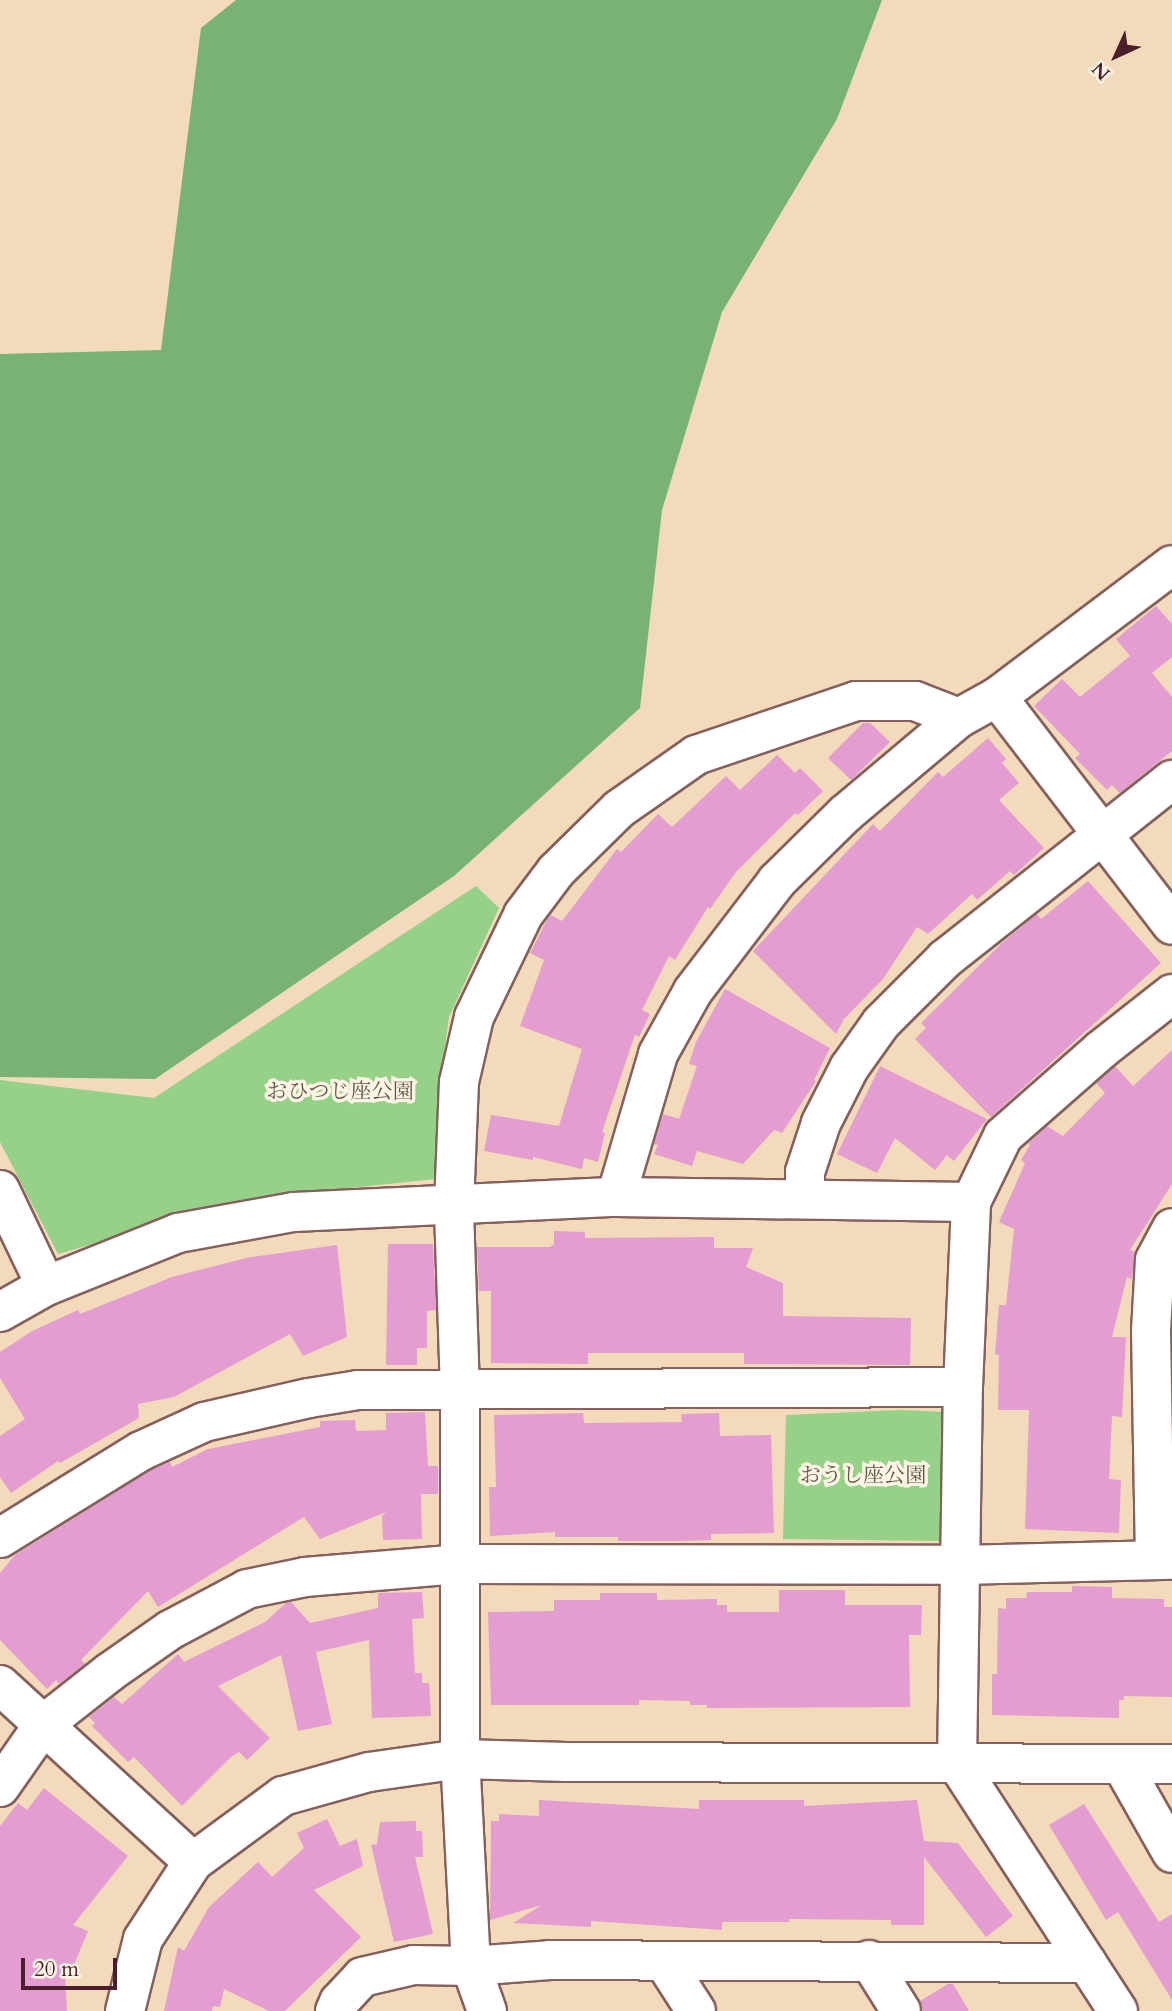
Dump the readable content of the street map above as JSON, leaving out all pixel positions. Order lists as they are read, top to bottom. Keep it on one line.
{"parks":["おひつじ座公園","おうし座公園"],"scale_bar":"20 m","north":"bottom left"}
